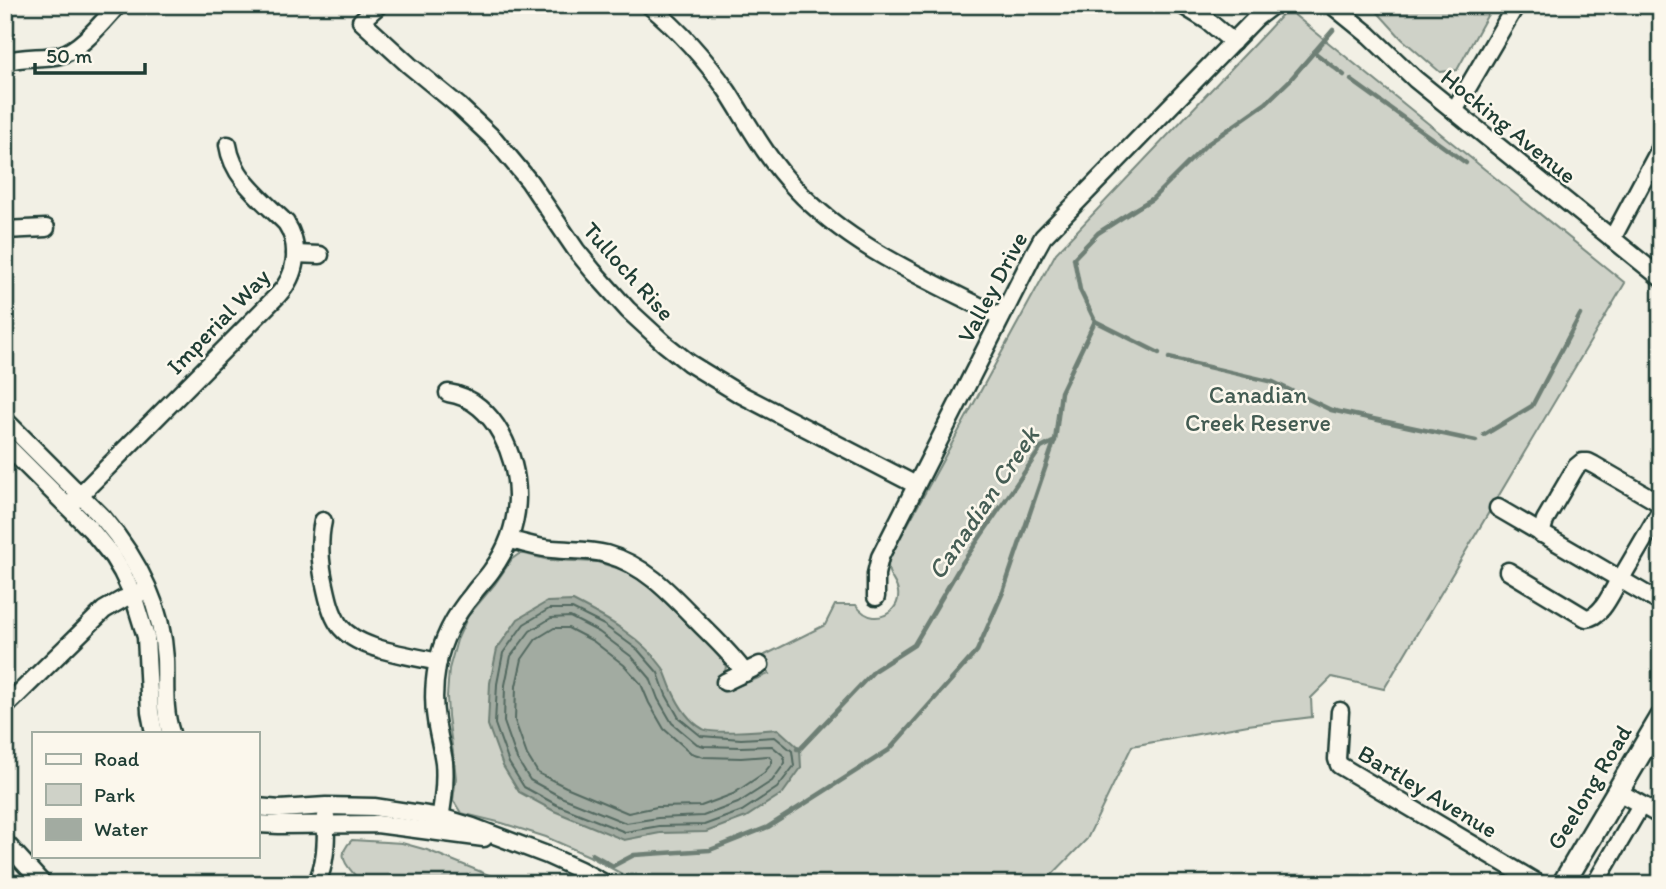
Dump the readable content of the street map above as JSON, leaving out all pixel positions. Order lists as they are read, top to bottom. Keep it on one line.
{"streets":{"main road":["Geelong Road"],"street":["Hocking Avenue","Tulloch Rise","Valley Drive","Imperial Way","Bartley Avenue"]},"crossings":[["Tulloch Rise","Valley Drive"]],"water":["Canadian Creek"],"parks":["Canadian Creek Reserve"],"legend":["Road","Park","Water"],"scale_bar":"50 m"}
